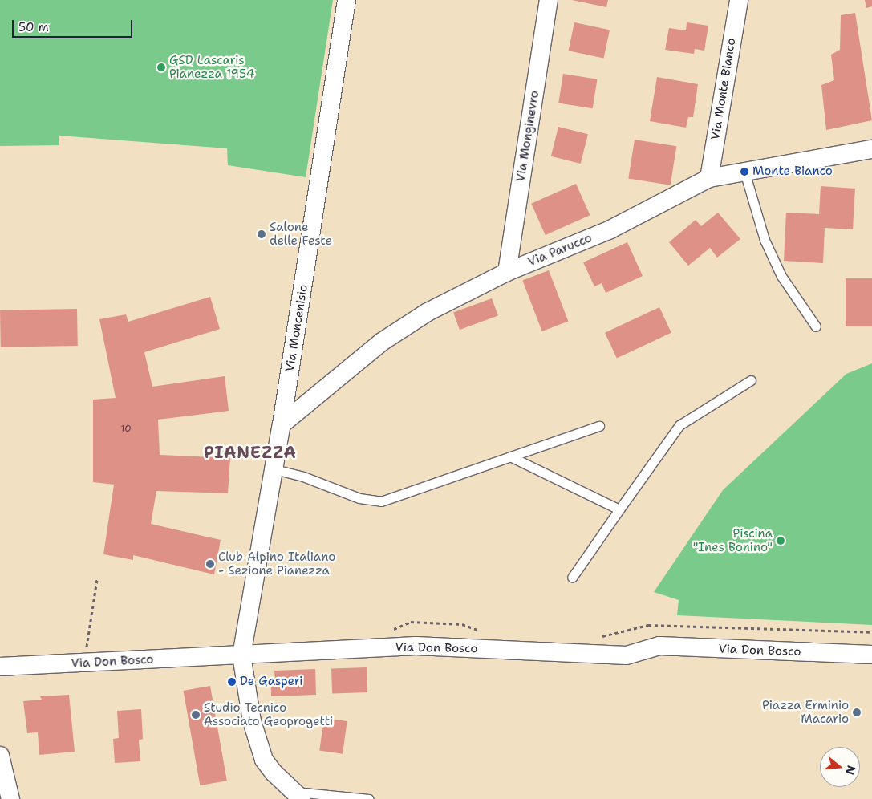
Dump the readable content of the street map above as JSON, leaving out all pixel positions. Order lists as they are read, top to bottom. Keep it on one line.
{"streets":{"street":["Via Monte Bianco","Via Monginevro","Via Parucco","Via Moncenisio","Via Don Bosco"]},"crossings":[["Via Monte Bianco","Via Parucco"],["Via Monginevro","Via Parucco"],["Via Parucco","Via Moncenisio"],["Via Moncenisio","Via Don Bosco"]],"districts":["PIANEZZA"],"places":["GSD Lascaris Pianezza 1954","Monte Bianco","Salone delle Feste","Piscina \"Ines Bonino\"","Club Alpino Italiano - Sezione Pianezza","De Gasperi","Piazza Erminio Macario","Studio Tecnico Associato Geoprogetti"],"house_numbers":["10"],"scale_bar":"50 m","north":"right"}
